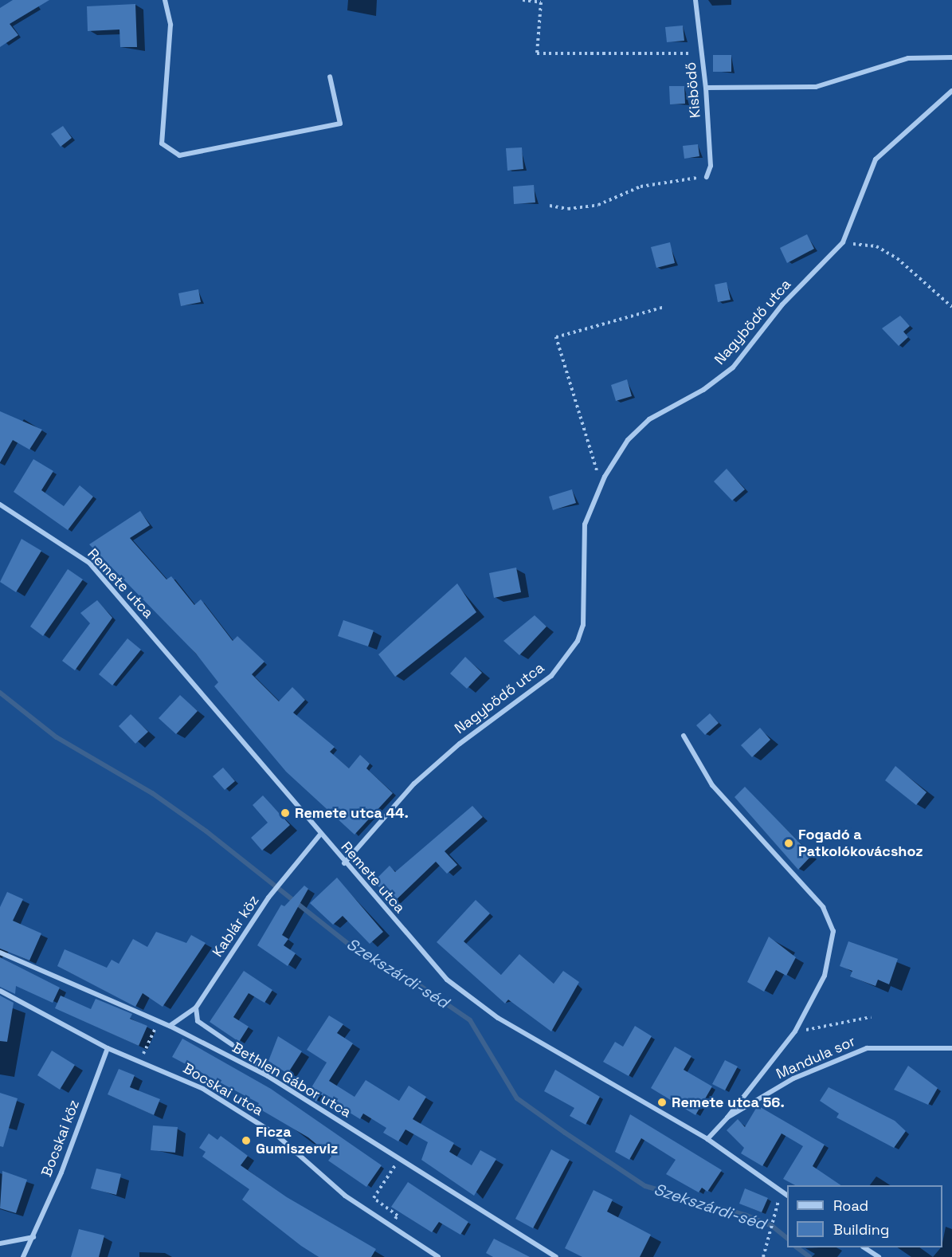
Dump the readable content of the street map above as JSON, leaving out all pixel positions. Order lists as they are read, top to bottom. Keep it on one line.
{"streets":{"street":["Kisbödő","Nagybödő utca","Remete utca","Kablár köz","Mandula sor","Bethlen Gábor utca","Bocskai utca","Bocskai köz"]},"crossings":[["Nagybödő utca","Remete utca"],["Remete utca","Kablár köz"],["Remete utca","Mandula sor"],["Kablár köz","Bethlen Gábor utca"],["Bocskai utca","Bocskai köz"]],"water":["Szekszárdi-séd"],"places":["Remete utca 44.","Fogadó a Patkolókovácshoz","Remete utca 56.","Ficza Gumiszerviz"],"legend":["Road","Building"]}
